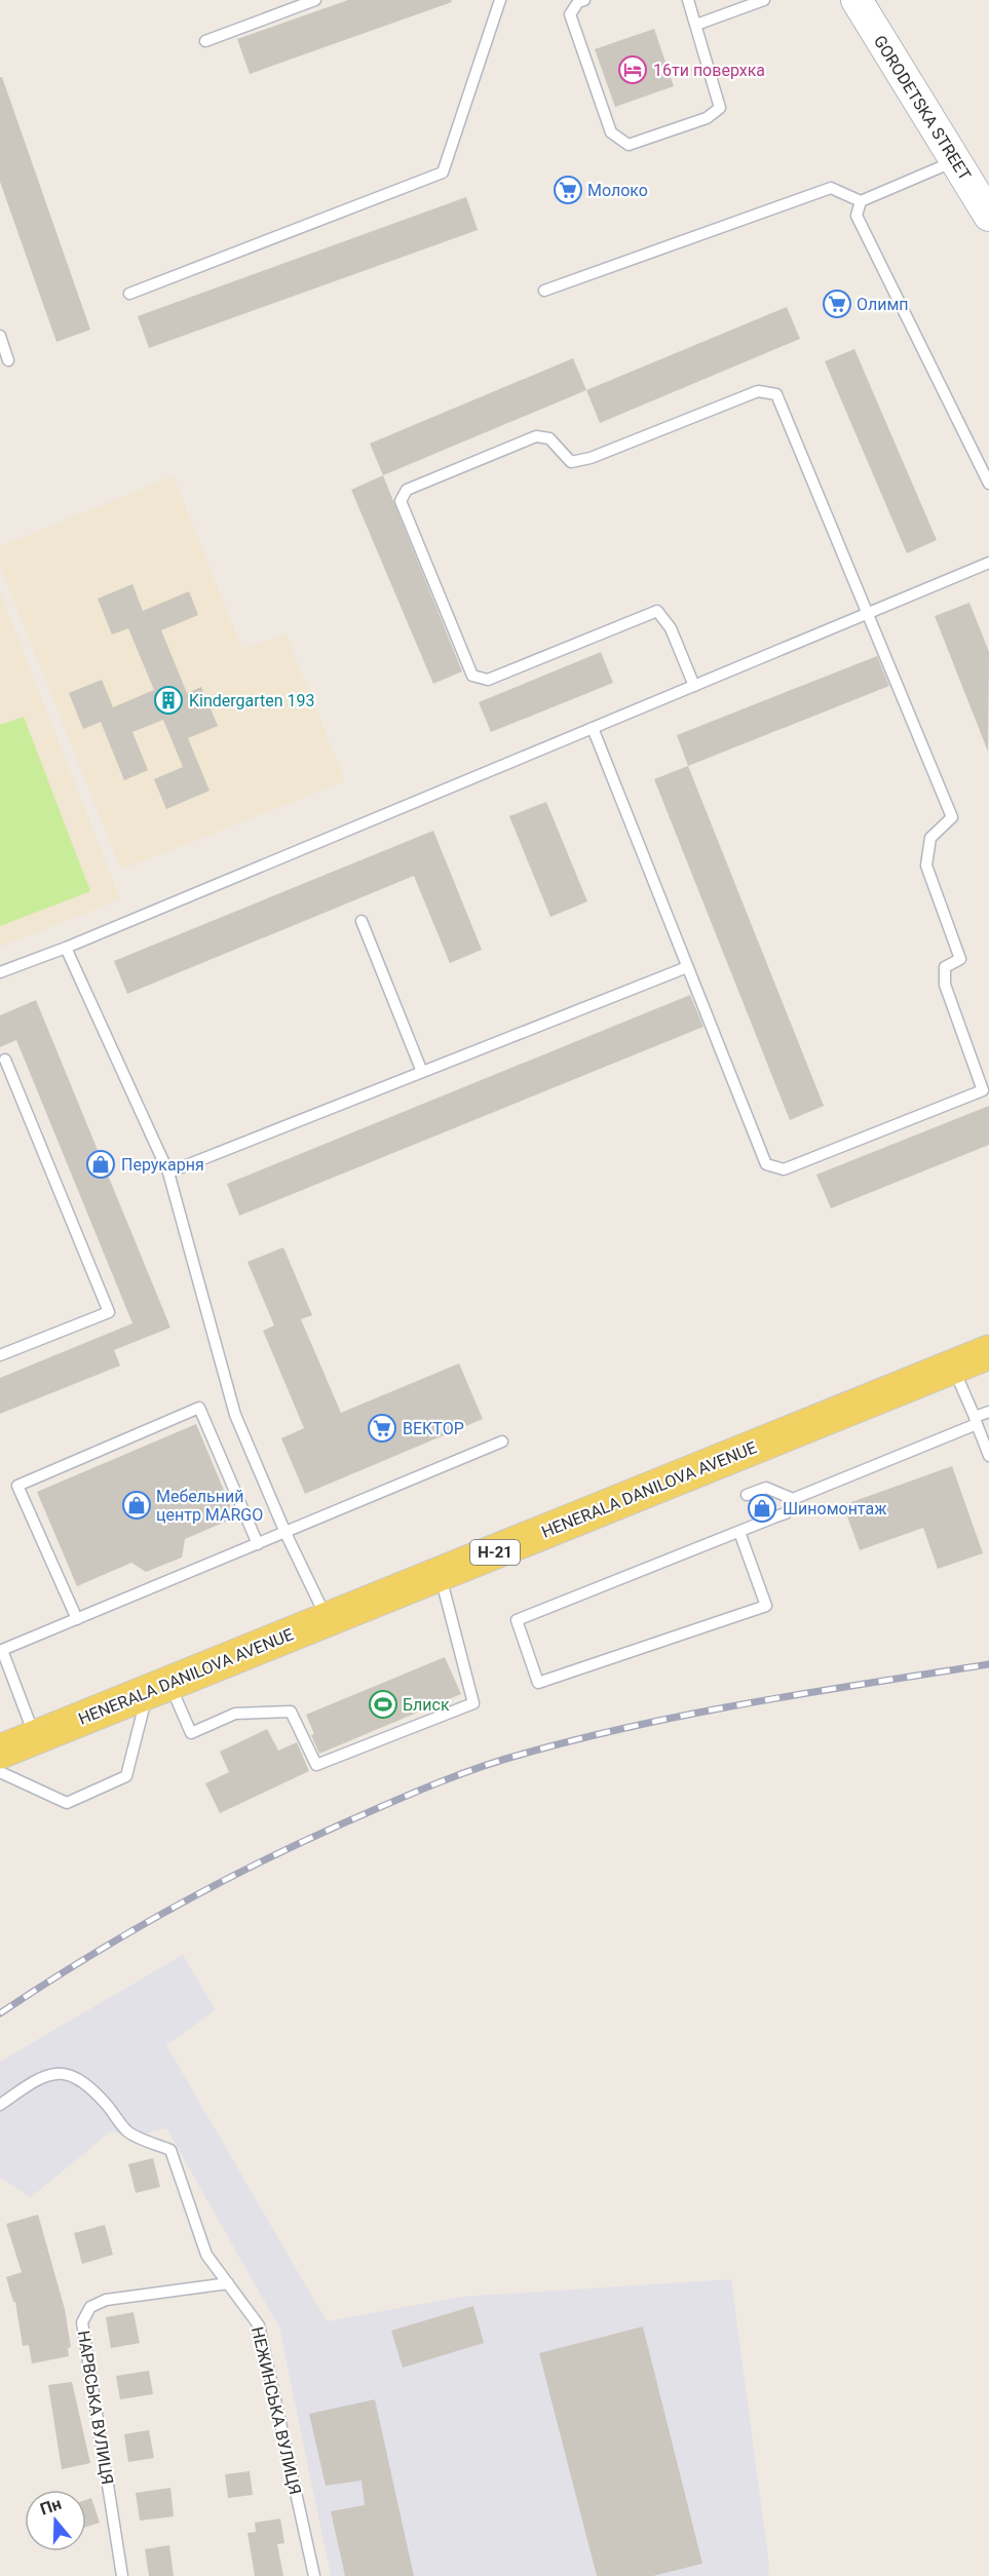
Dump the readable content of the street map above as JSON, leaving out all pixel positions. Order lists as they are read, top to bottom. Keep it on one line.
{"streets":{"main road":["HENERALA DANILOVA AVENUE","Н-21"],"street":["GORODETSKA STREET"],"lane":["НАРВСЬКА ВУЛИЦЯ","НЕЖИНСЬКА ВУЛИЦЯ"]},"crossings":[["НАРВСЬКА ВУЛИЦЯ","НЕЖИНСЬКА ВУЛИЦЯ"]],"places":{"hotel":["16ти поверхка"],"supermarket":["Молоко","Олимп","ВЕКТОР"],"building":["Kindergarten 193"],"shop":["Перукарня","Мебельний центр MARGO","Шиномонтаж"],"sports":["Блиск"]},"north":"top"}
